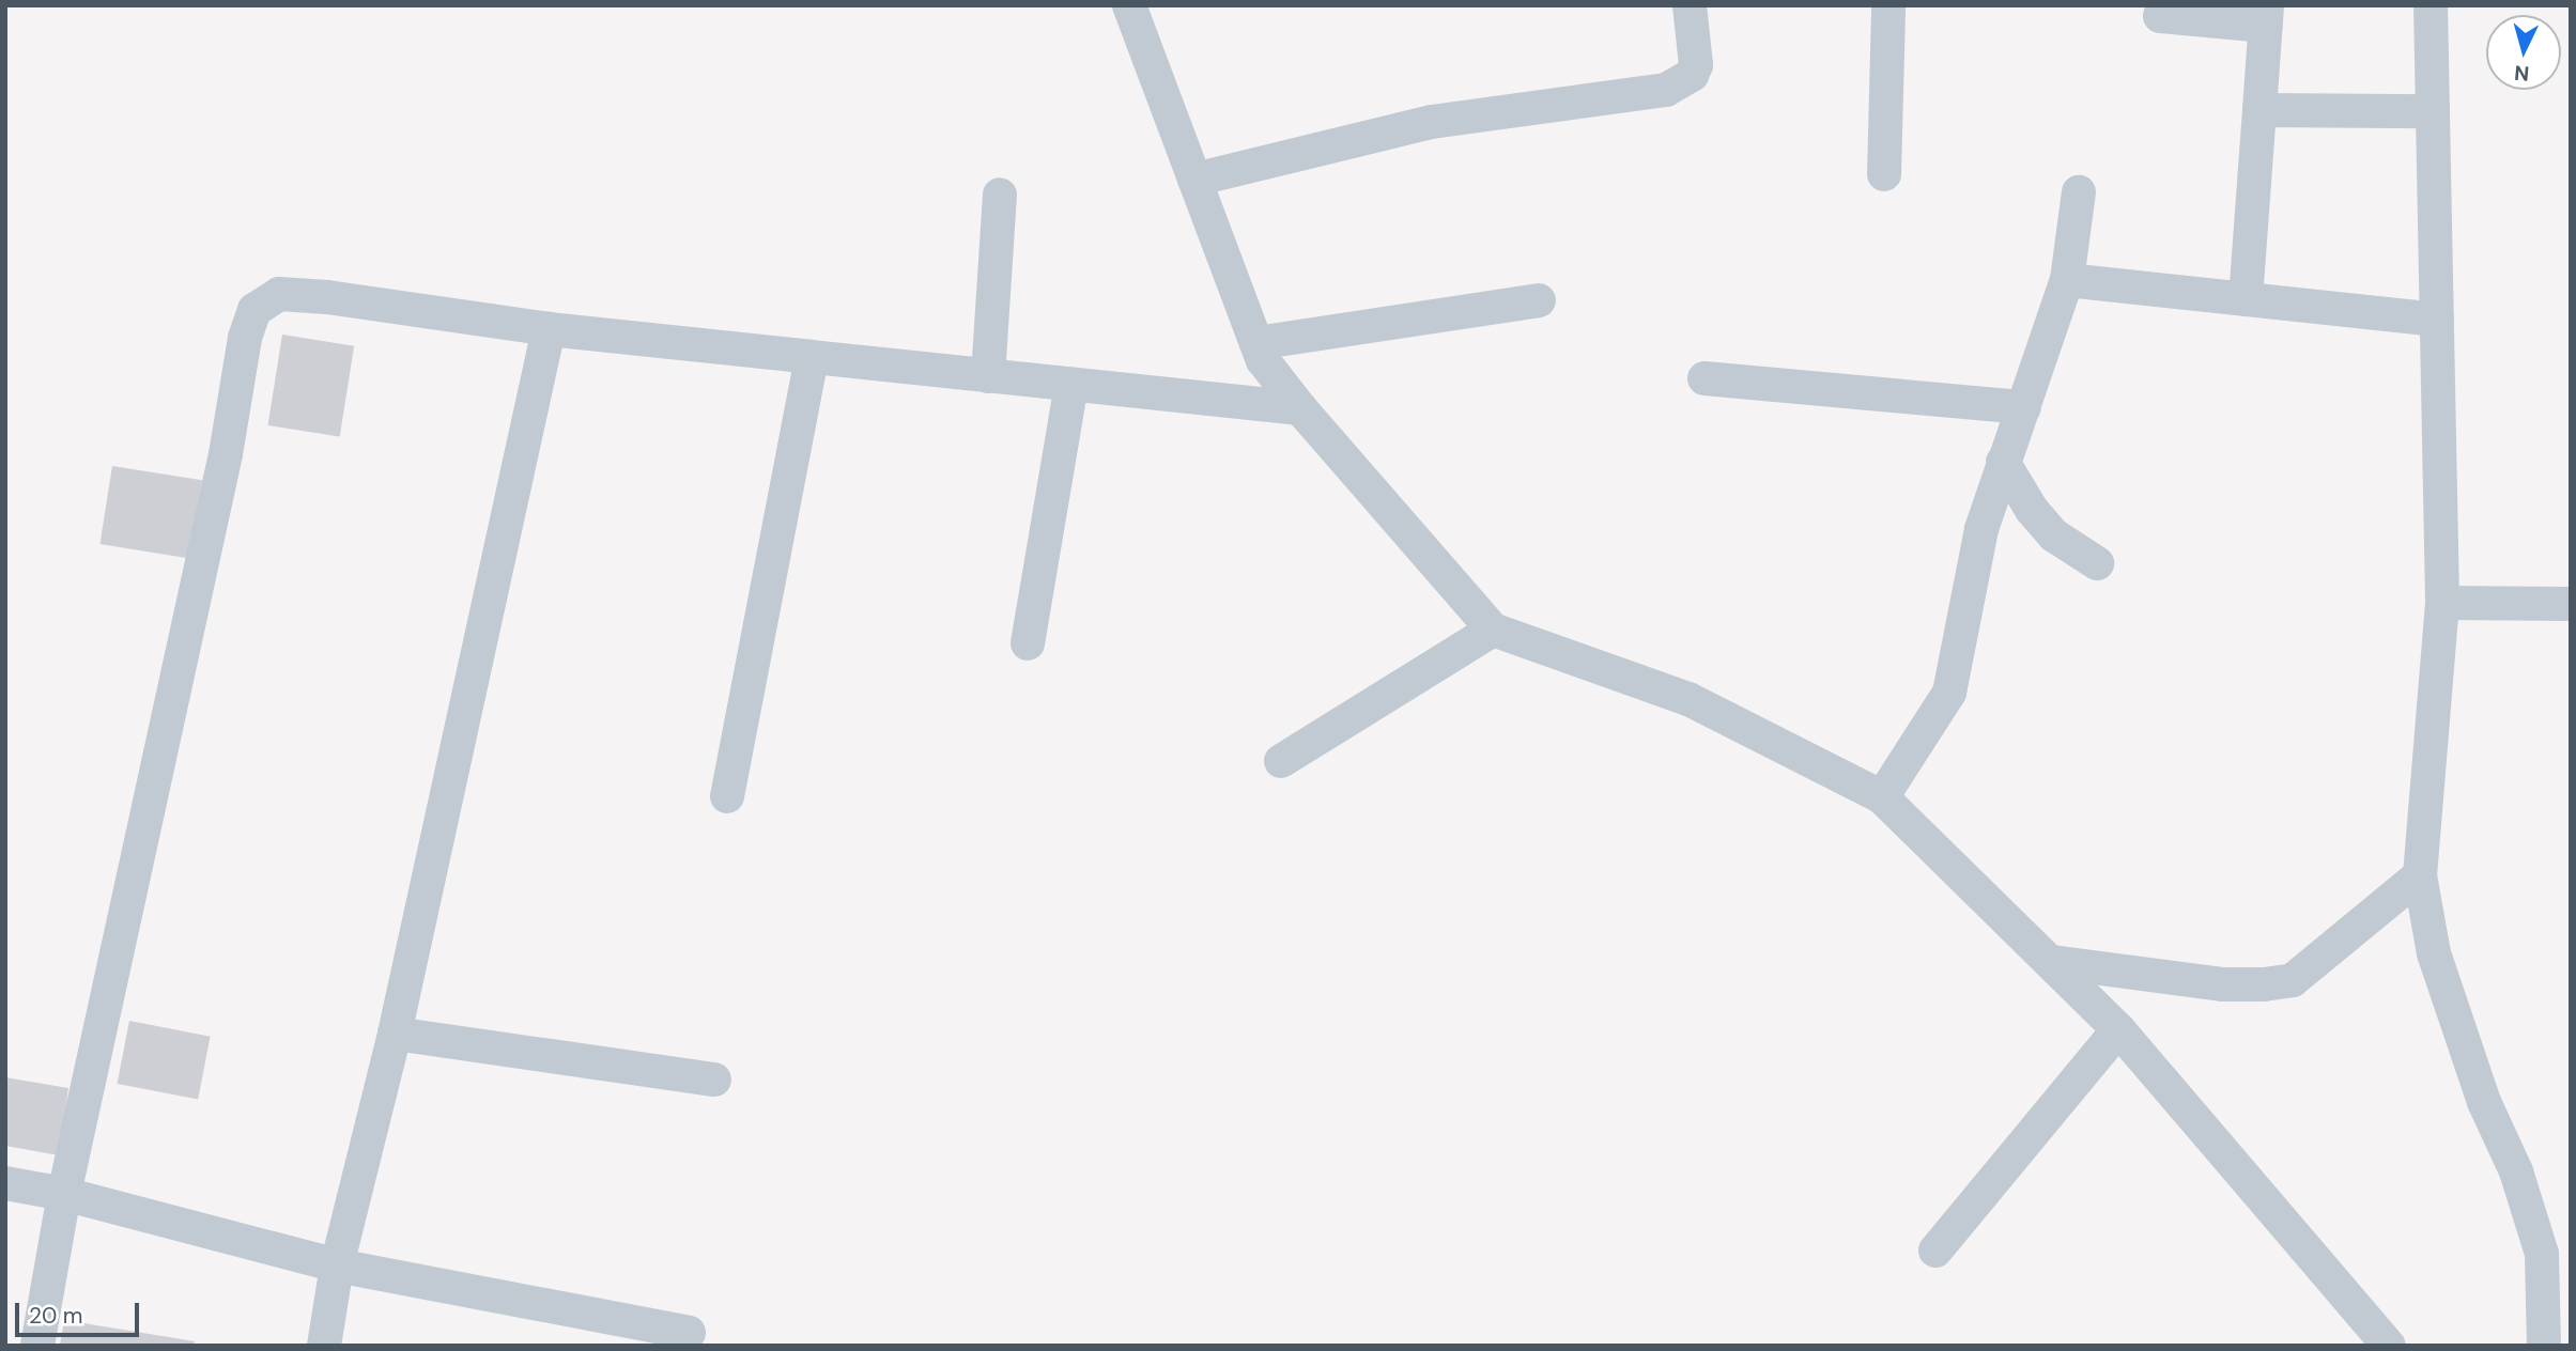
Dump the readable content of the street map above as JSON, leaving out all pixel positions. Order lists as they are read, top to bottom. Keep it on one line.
{"scale_bar":"20 m","north":"bottom"}
